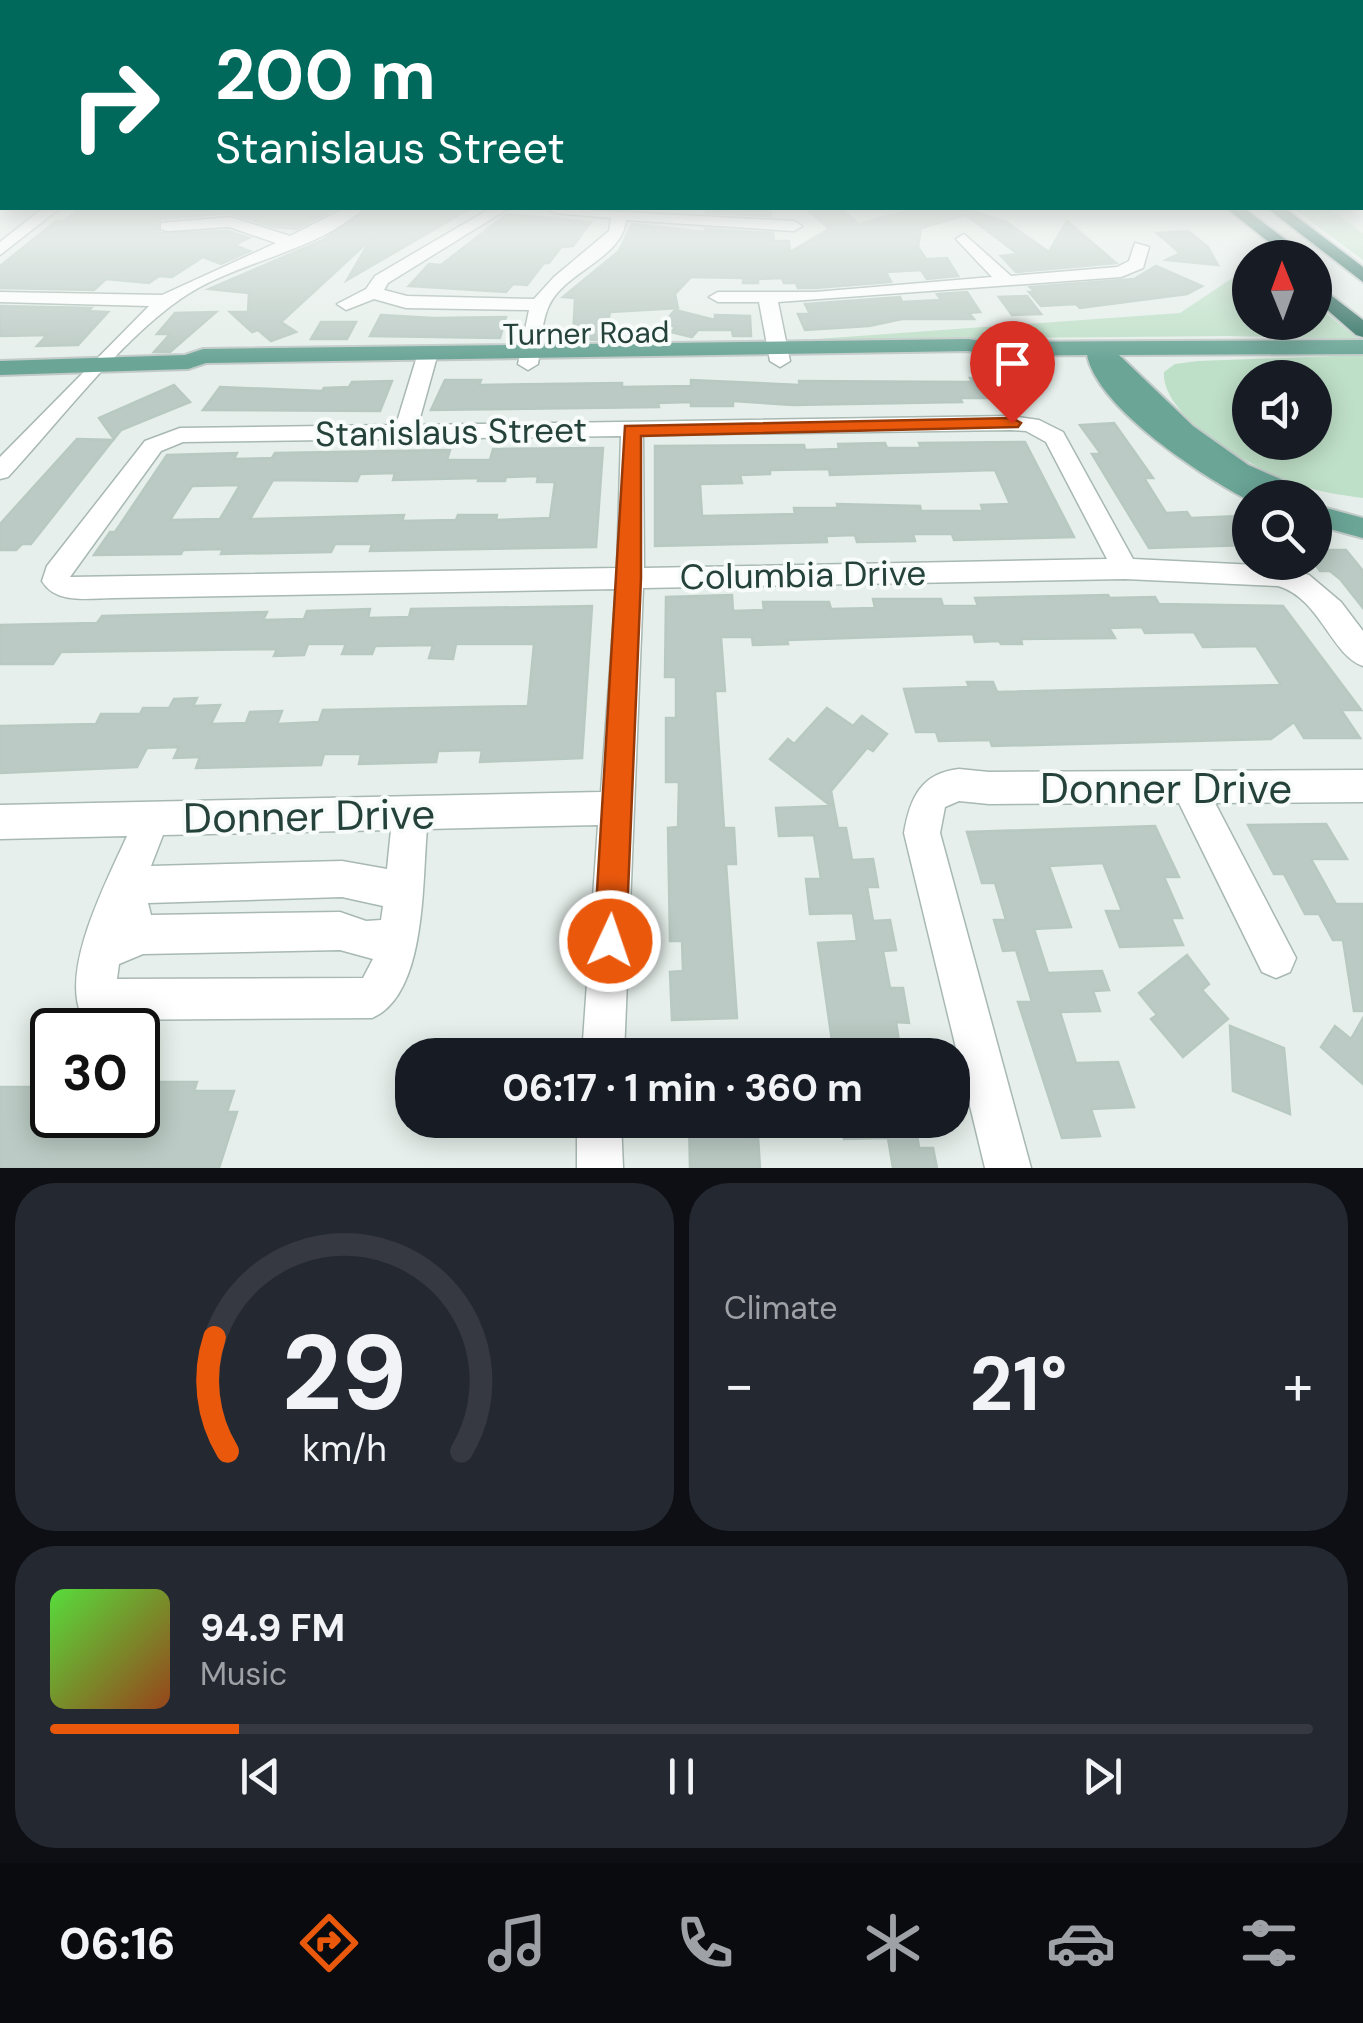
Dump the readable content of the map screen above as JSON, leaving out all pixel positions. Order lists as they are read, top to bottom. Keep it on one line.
{"streets":{"main road":["Turner Road"],"street":["Stanislaus Street","Columbia Drive","Donner Drive"]},"crossings":[["Stanislaus Street","Columbia Drive"]],"north":"top","page":{"turn":["200 m","Stanislaus Street"],"limit":"30","trip":"06:17 · 1 min · 360 m","tile":"Climate","heat":["−","21°","+"],"song":["94.9 FM","Music"],"tabs":"06:16","gauge":["29","km/h"]}}
